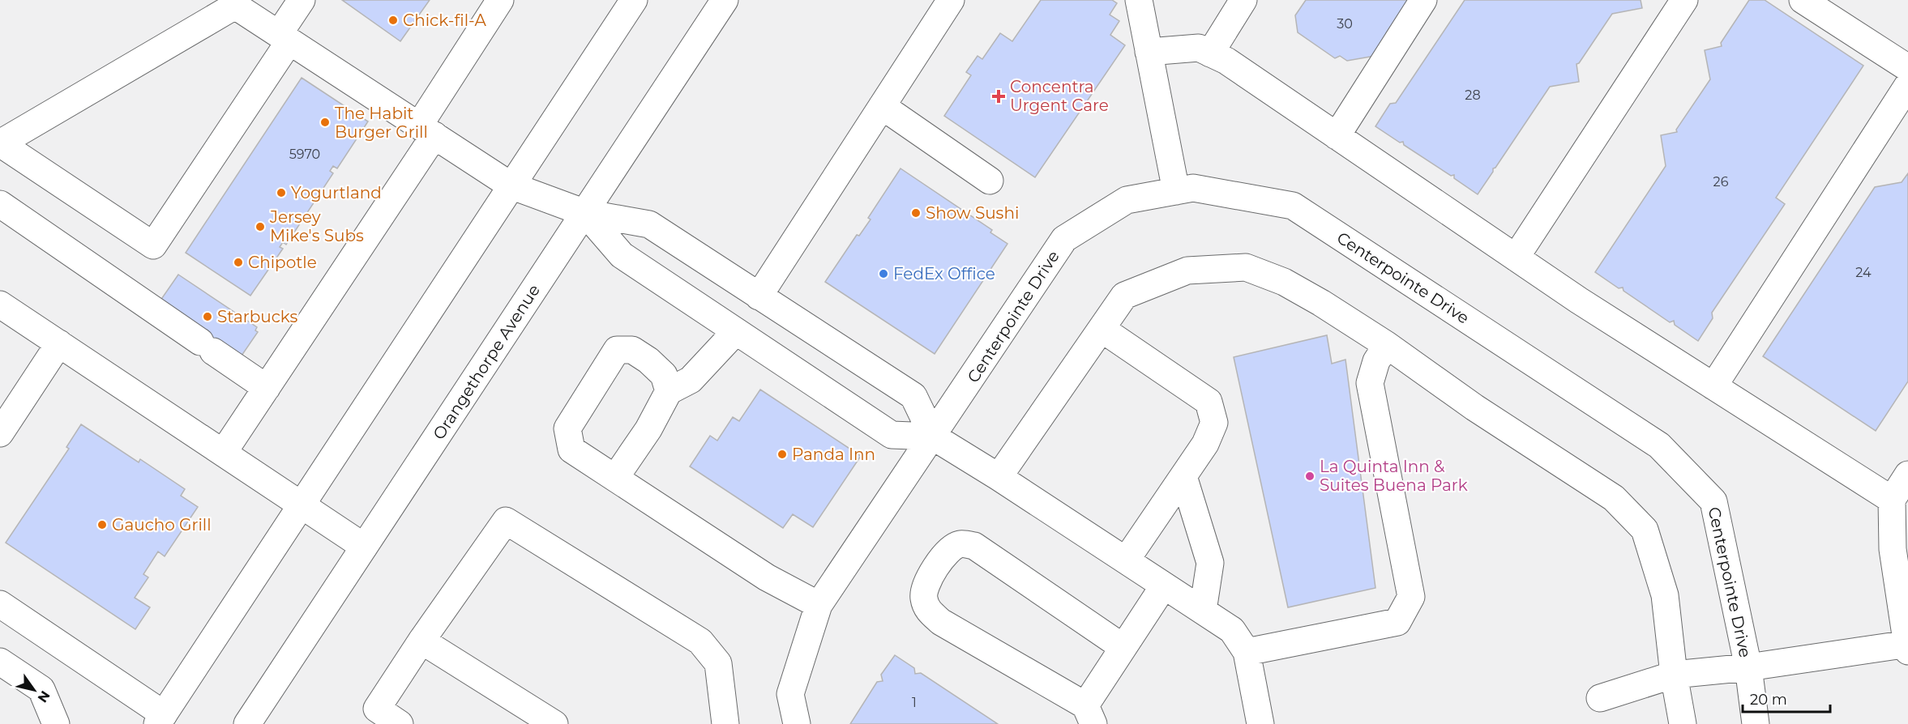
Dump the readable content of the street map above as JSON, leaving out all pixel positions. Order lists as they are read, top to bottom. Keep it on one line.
{"streets":{"street":["Centerpointe Drive","Orangethorpe Avenue"]},"places":{"other":["Chick-fil-A","The Habit Burger Grill","Yogurtland","Show Sushi","Jersey Mike's Subs","Chipotle","FedEx Office","Starbucks","Panda Inn","La Quinta Inn & Suites Buena Park","Gaucho Grill"],"health":["Concentra Urgent Care"]},"house_numbers":["30","28","5970","26","24","1"],"scale_bar":"20 m","north":"bottom right"}
